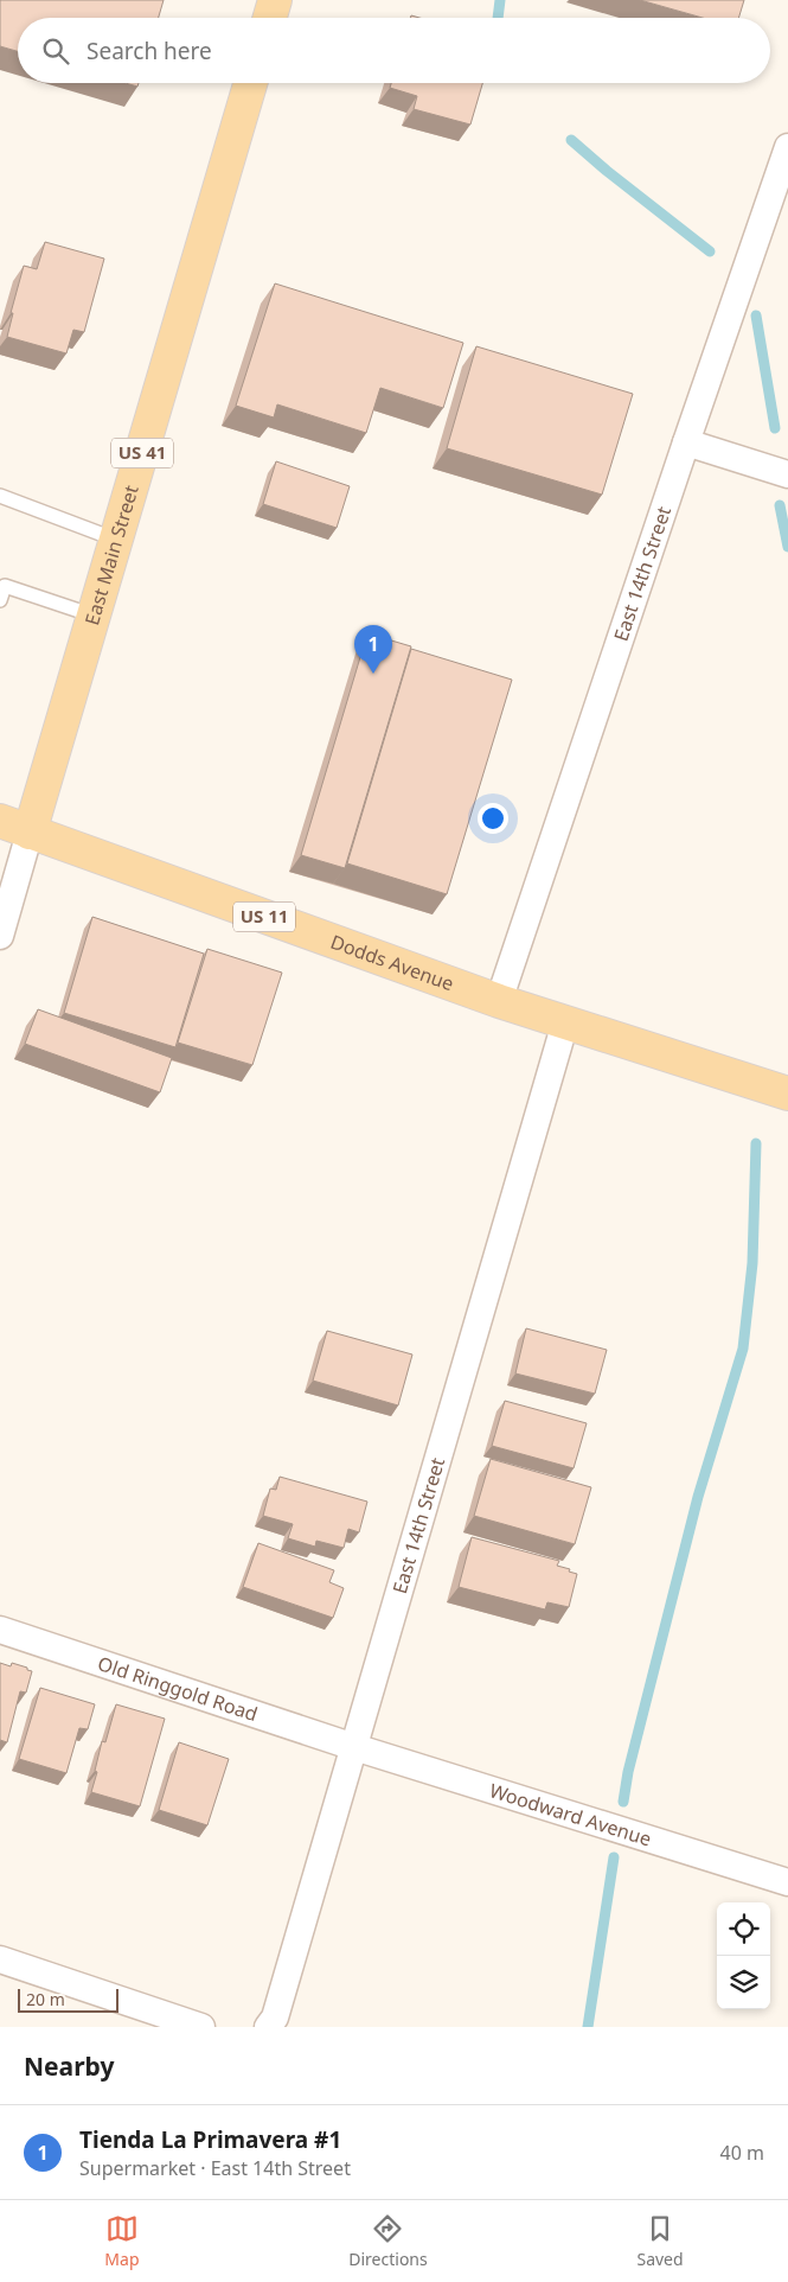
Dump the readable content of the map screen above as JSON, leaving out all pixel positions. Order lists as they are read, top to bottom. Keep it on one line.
{"streets":{"main road":["US 41","East Main Street","US 11","Dodds Avenue"],"street":["East 14th Street","Old Ringgold Road","Woodward Avenue"]},"crossings":[["East Main Street","Dodds Avenue"],["East 14th Street","Dodds Avenue"],["East 14th Street","Old Ringgold Road"],["East 14th Street","Woodward Avenue"],["Old Ringgold Road","Woodward Avenue"]],"scale_bar":"20 m","page":{"search":"Search here","pins":"1","scale":"20 m","heading":"Nearby","list":[{"mark":"1","name":"Tienda La Primavera #1","note":"Supermarket · East 14th Street","value":"40 m"}],"nav":["Map","Directions","Saved"]}}
